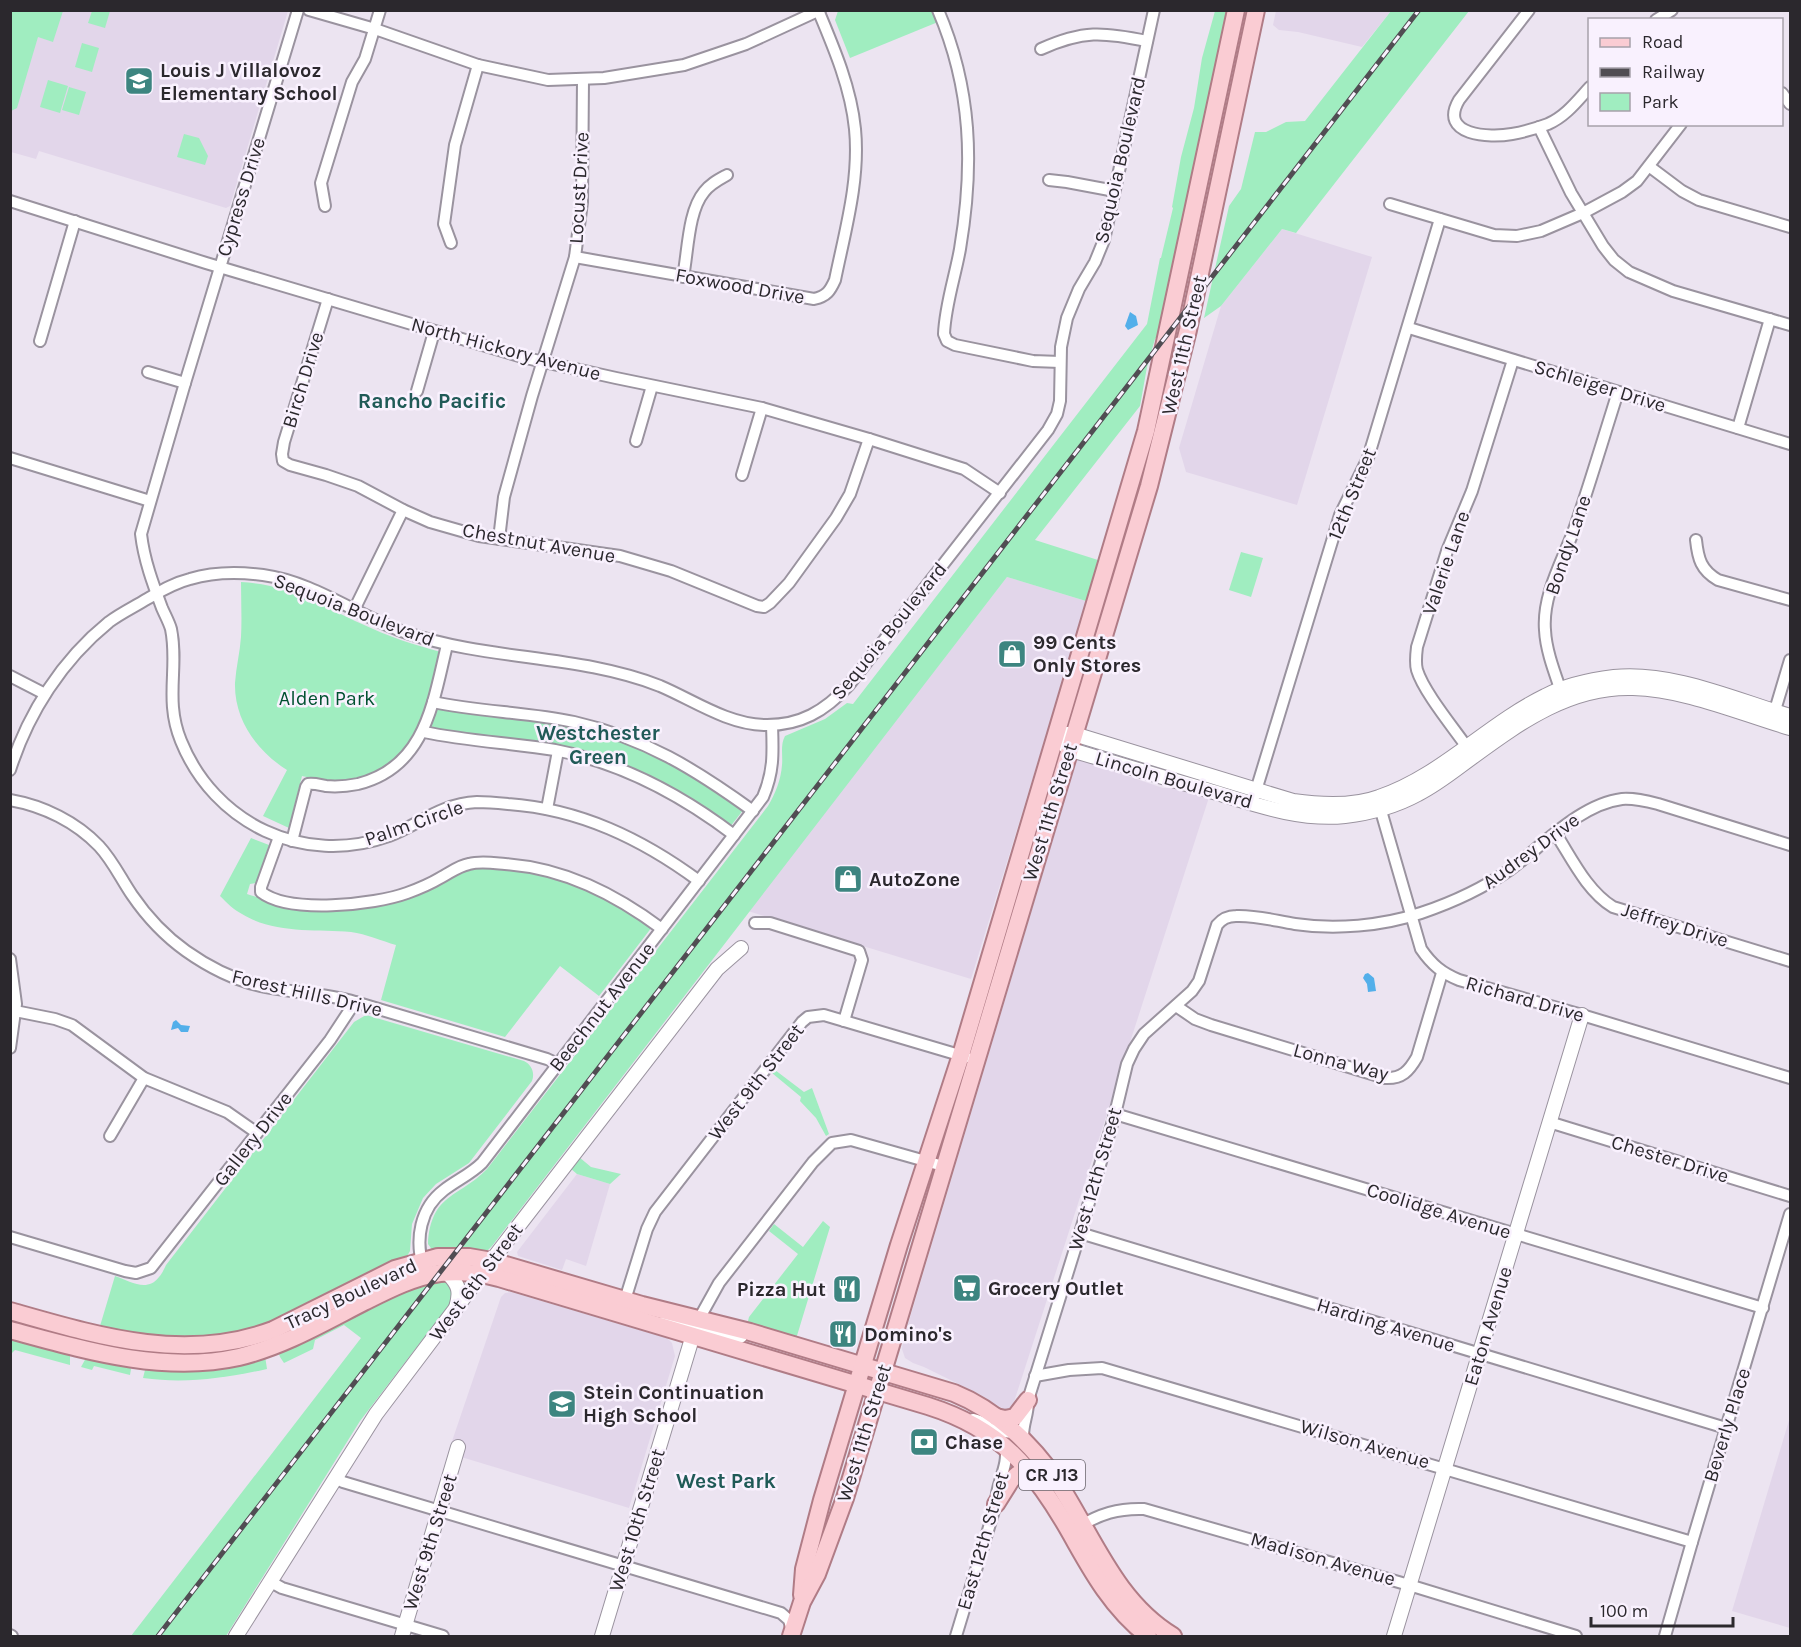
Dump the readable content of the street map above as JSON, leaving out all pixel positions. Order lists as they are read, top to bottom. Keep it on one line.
{"streets":{"main road":["West 11th Street","Tracy Boulevard","CR J13"],"street":["Sequoia Boulevard","Locust Drive","Cypress Drive","Foxwood Drive","North Hickory Avenue","Birch Drive","Schleiger Drive","12th Street","Chestnut Avenue","Bondy Lane","Valerie Lane","Lincoln Boulevard","Palm Circle","Audrey Drive","Jeffrey Drive","Forest Hills Drive","Richard Drive","Beechnut Avenue","Lonna Way","West 9th Street","Gallery Drive","Chester Drive","West 12th Street","Coolidge Avenue","West 6th Street","Harding Avenue","Eaton Avenue","Beverly Place","Wilson Avenue","West 10th Street","East 12th Street","Madison Avenue"]},"crossings":[["Sequoia Boulevard","Cypress Drive"],["Sequoia Boulevard","North Hickory Avenue"],["Sequoia Boulevard","Palm Circle"],["Sequoia Boulevard","Beechnut Avenue"],["Locust Drive","Foxwood Drive"],["Locust Drive","North Hickory Avenue"],["Locust Drive","Chestnut Avenue"],["Cypress Drive","North Hickory Avenue"],["Cypress Drive","Palm Circle"],["West 11th Street","Lincoln Boulevard"],["West 11th Street","West 9th Street"],["West 11th Street","Tracy Boulevard"],["West 11th Street","CR J13"],["North Hickory Avenue","Birch Drive"],["North Hickory Avenue","Chestnut Avenue"],["Birch Drive","Chestnut Avenue"],["Schleiger Drive","12th Street"],["Schleiger Drive","Bondy Lane"],["Schleiger Drive","Valerie Lane"],["12th Street","Lincoln Boulevard"],["Bondy Lane","Lincoln Boulevard"],["Valerie Lane","Lincoln Boulevard"],["Lincoln Boulevard","Richard Drive"],["Palm Circle","Beechnut Avenue"],["Audrey Drive","Jeffrey Drive"],["Audrey Drive","Richard Drive"],["Audrey Drive","Lonna Way"],["Audrey Drive","West 12th Street"],["Forest Hills Drive","Beechnut Avenue"],["Forest Hills Drive","Gallery Drive"],["Richard Drive","Lonna Way"],["Richard Drive","Eaton Avenue"],["Beechnut Avenue","Tracy Boulevard"],["Lonna Way","West 12th Street"],["West 9th Street","Tracy Boulevard"],["Chester Drive","Eaton Avenue"],["West 12th Street","Coolidge Avenue"],["West 12th Street","Harding Avenue"],["West 12th Street","Wilson Avenue"],["West 12th Street","East 12th Street"],["Coolidge Avenue","Eaton Avenue"],["Coolidge Avenue","Beverly Place"],["West 6th Street","Tracy Boulevard"],["Tracy Boulevard","CR J13"],["Tracy Boulevard","West 10th Street"],["Harding Avenue","Eaton Avenue"],["Harding Avenue","Beverly Place"],["Eaton Avenue","Wilson Avenue"],["Eaton Avenue","Madison Avenue"],["Beverly Place","Wilson Avenue"],["CR J13","East 12th Street"],["CR J13","Madison Avenue"]],"districts":["Rancho Pacific","Westchester Green","West Park"],"parks":["Alden Park"],"places":{"school or university":["Louis J Villalovoz Elementary School","Stein Continuation High School"],"shop":["99 Cents Only Stores","AutoZone"],"supermarket":["Grocery Outlet"],"restaurant":["Pizza Hut","Domino's"],"bank":["Chase"]},"legend":["Road","Railway","Park"],"scale_bar":"100 m"}
